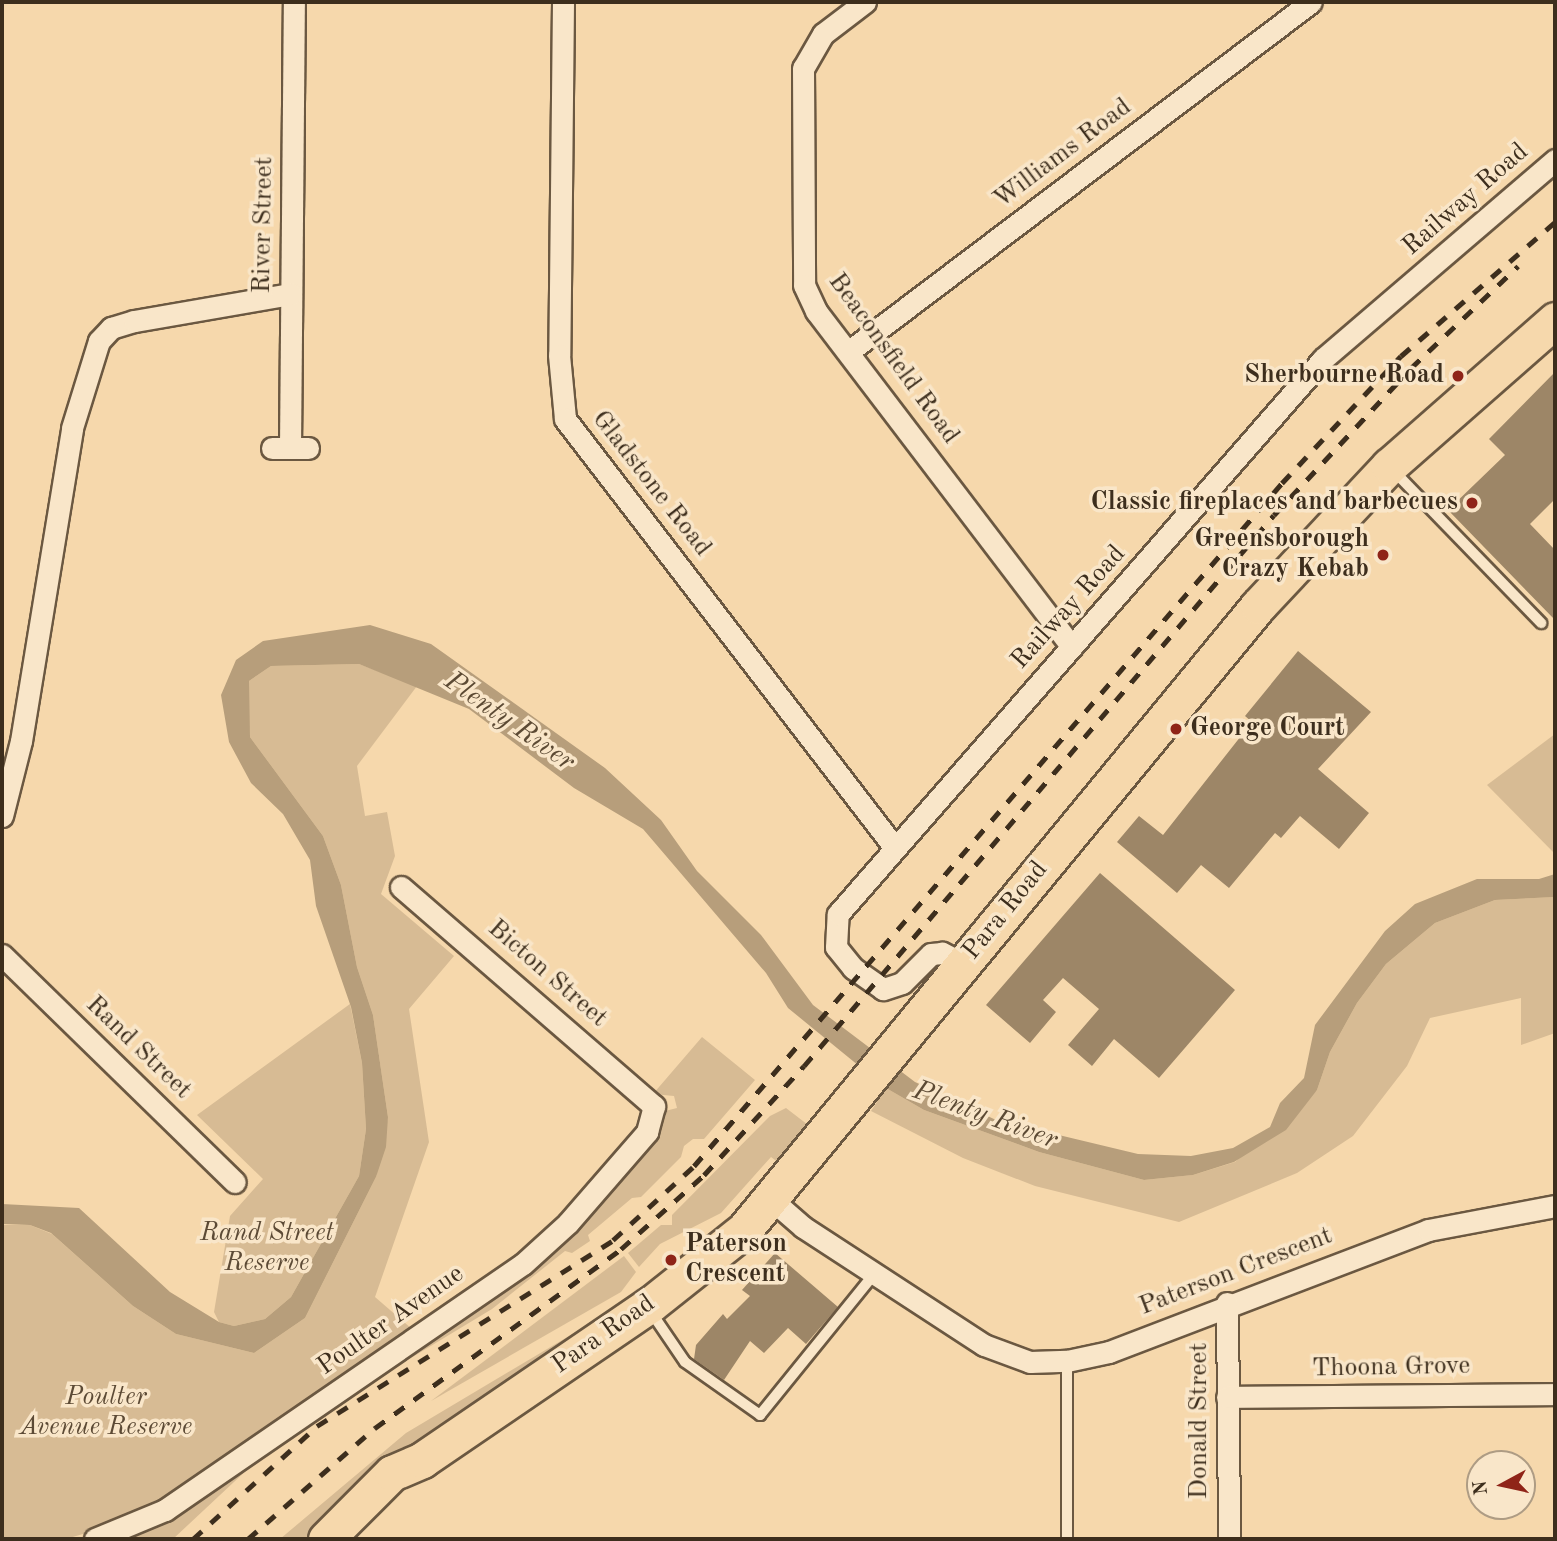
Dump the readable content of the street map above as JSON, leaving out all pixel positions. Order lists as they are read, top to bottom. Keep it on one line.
{"streets":{"main road":["Para Road"],"street":["Williams Road","Railway Road","River Street","Beaconsfield Road","Gladstone Road","Bicton Street","Rand Street","Paterson Crescent","Poulter Avenue","Thoona Grove","Donald Street"]},"crossings":[["Williams Road","Beaconsfield Road"],["Railway Road","Beaconsfield Road"],["Railway Road","Gladstone Road"],["Railway Road","Para Road"],["Para Road","Paterson Crescent"],["Bicton Street","Poulter Avenue"],["Paterson Crescent","Donald Street"],["Thoona Grove","Donald Street"]],"water":["Plenty River"],"parks":["Rand Street Reserve","Poulter Avenue Reserve"],"places":["Sherbourne Road","Classic fireplaces and barbecues","Greensborough Crazy Kebab","George Court","Paterson Crescent"],"north":"left"}
